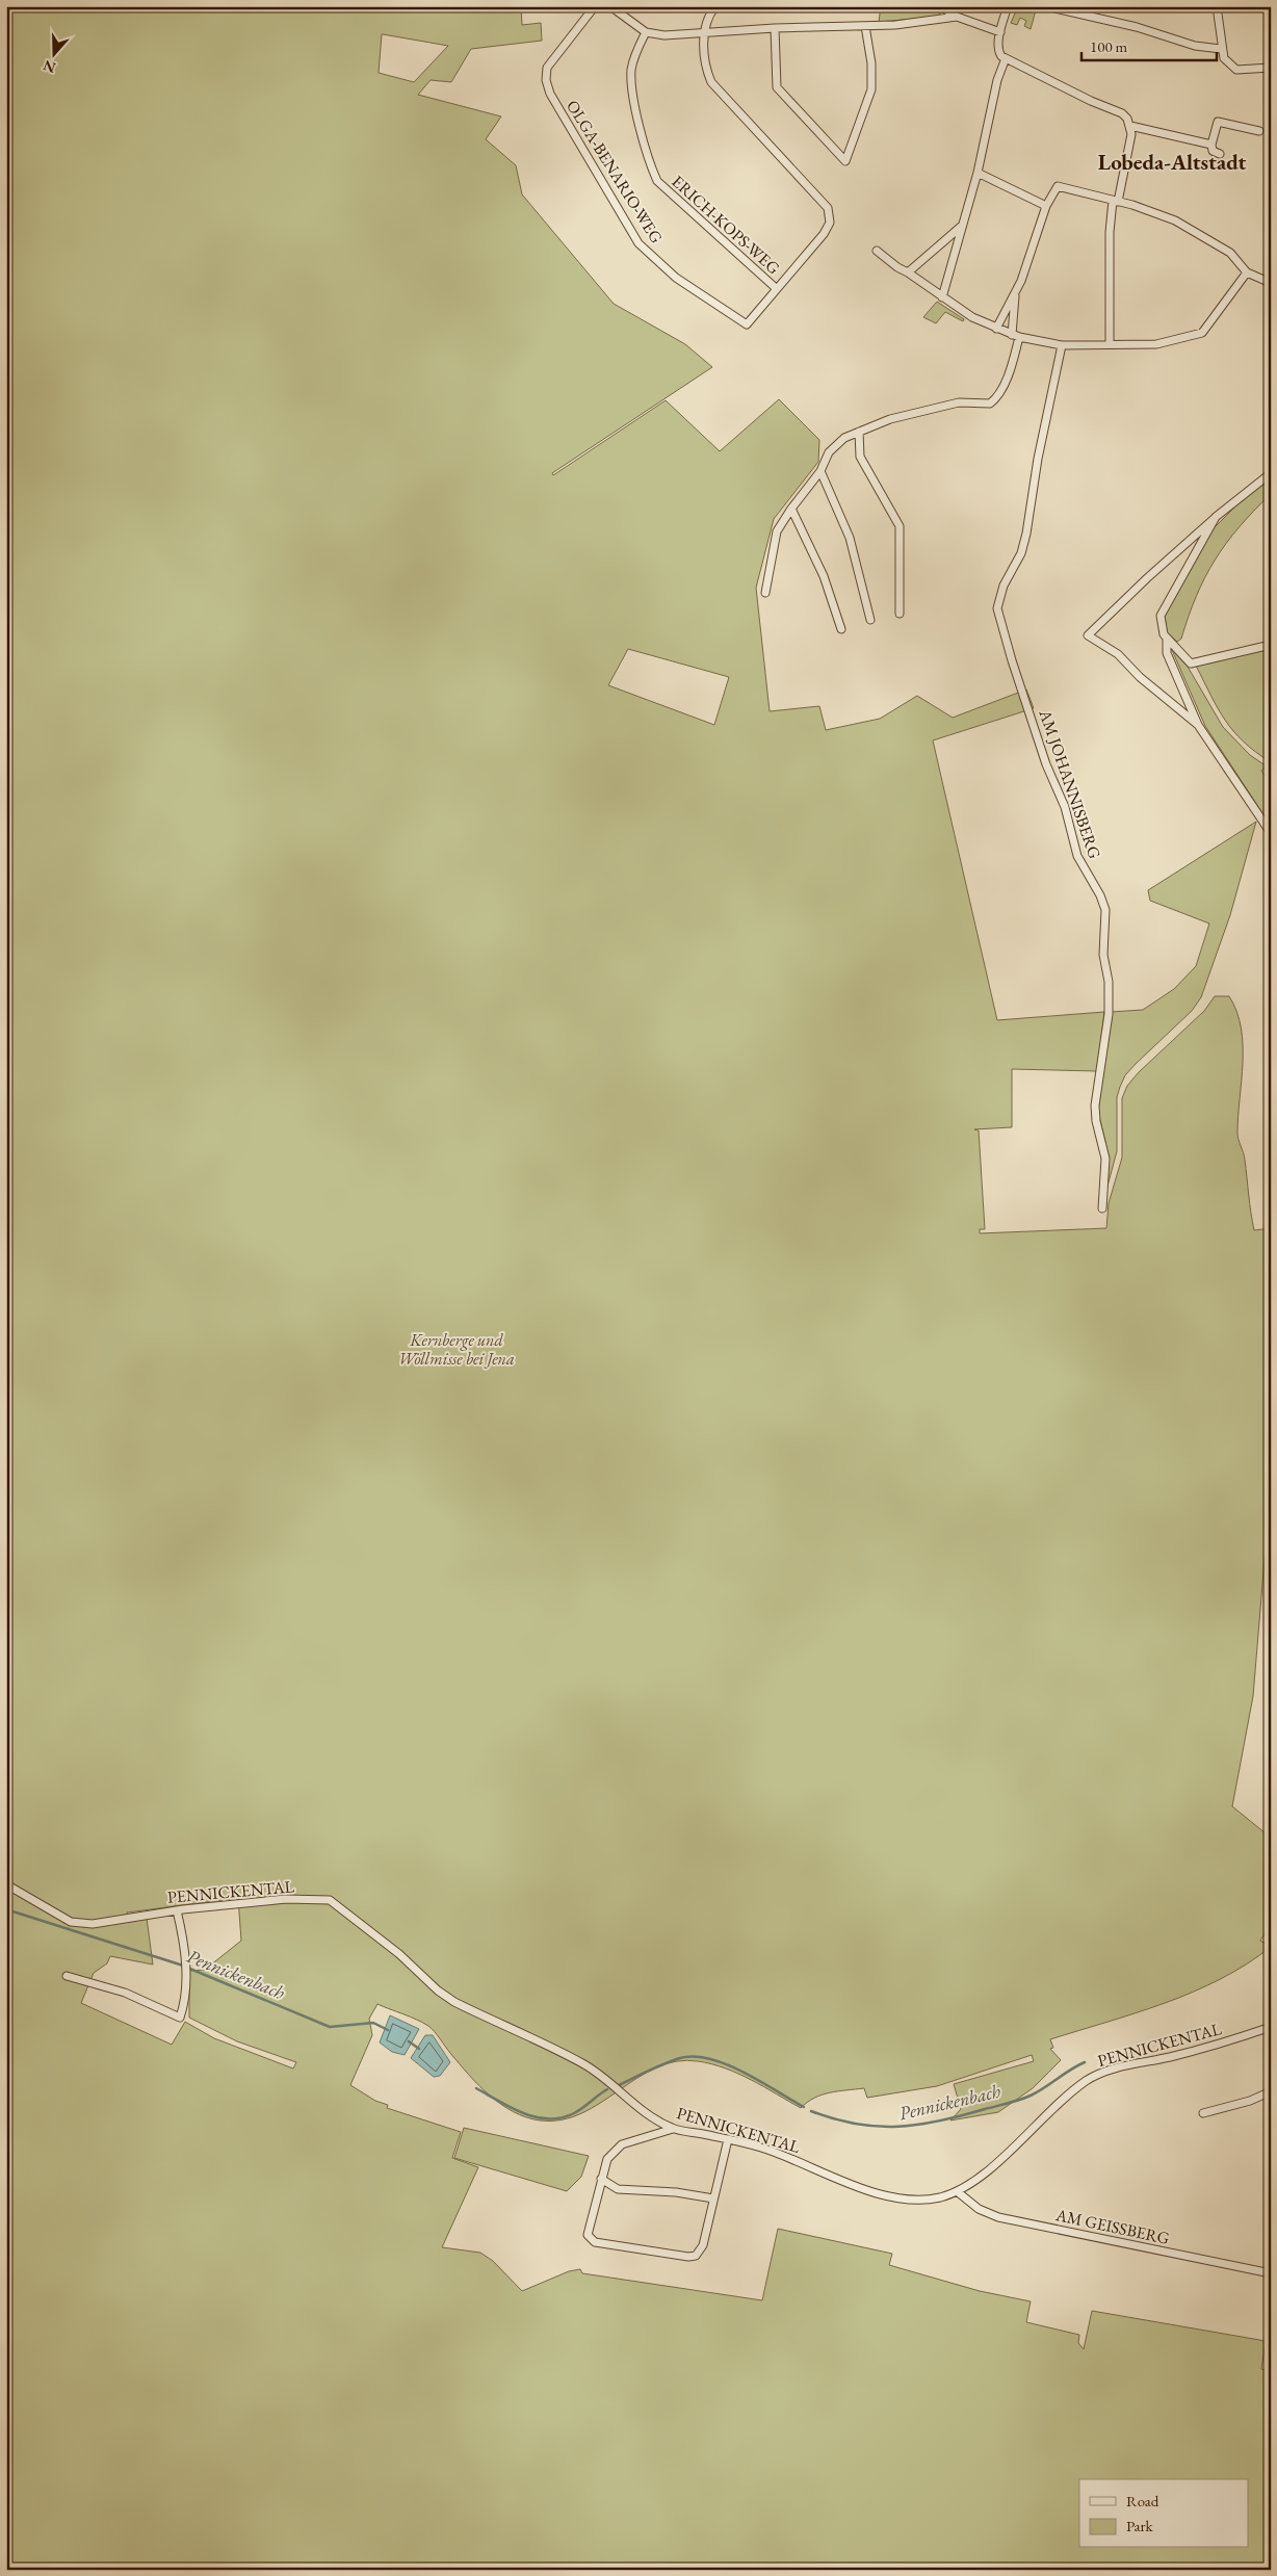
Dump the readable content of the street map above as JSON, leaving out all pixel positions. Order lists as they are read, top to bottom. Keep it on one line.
{"streets":{"street":["OLGA-BENARIO-WEG","ERICH-KOPS-WEG","AM JOHANNISBERG","PENNICKENTAL","AM GEISSBERG"]},"crossings":[["OLGA-BENARIO-WEG","ERICH-KOPS-WEG"],["PENNICKENTAL","AM GEISSBERG"]],"districts":["Lobeda-Altstadt"],"water":["Pennickenbach"],"parks":["Kernberge und Wöllmisse bei Jena"],"legend":["Road","Park"],"scale_bar":"100 m","north":"bottom"}
